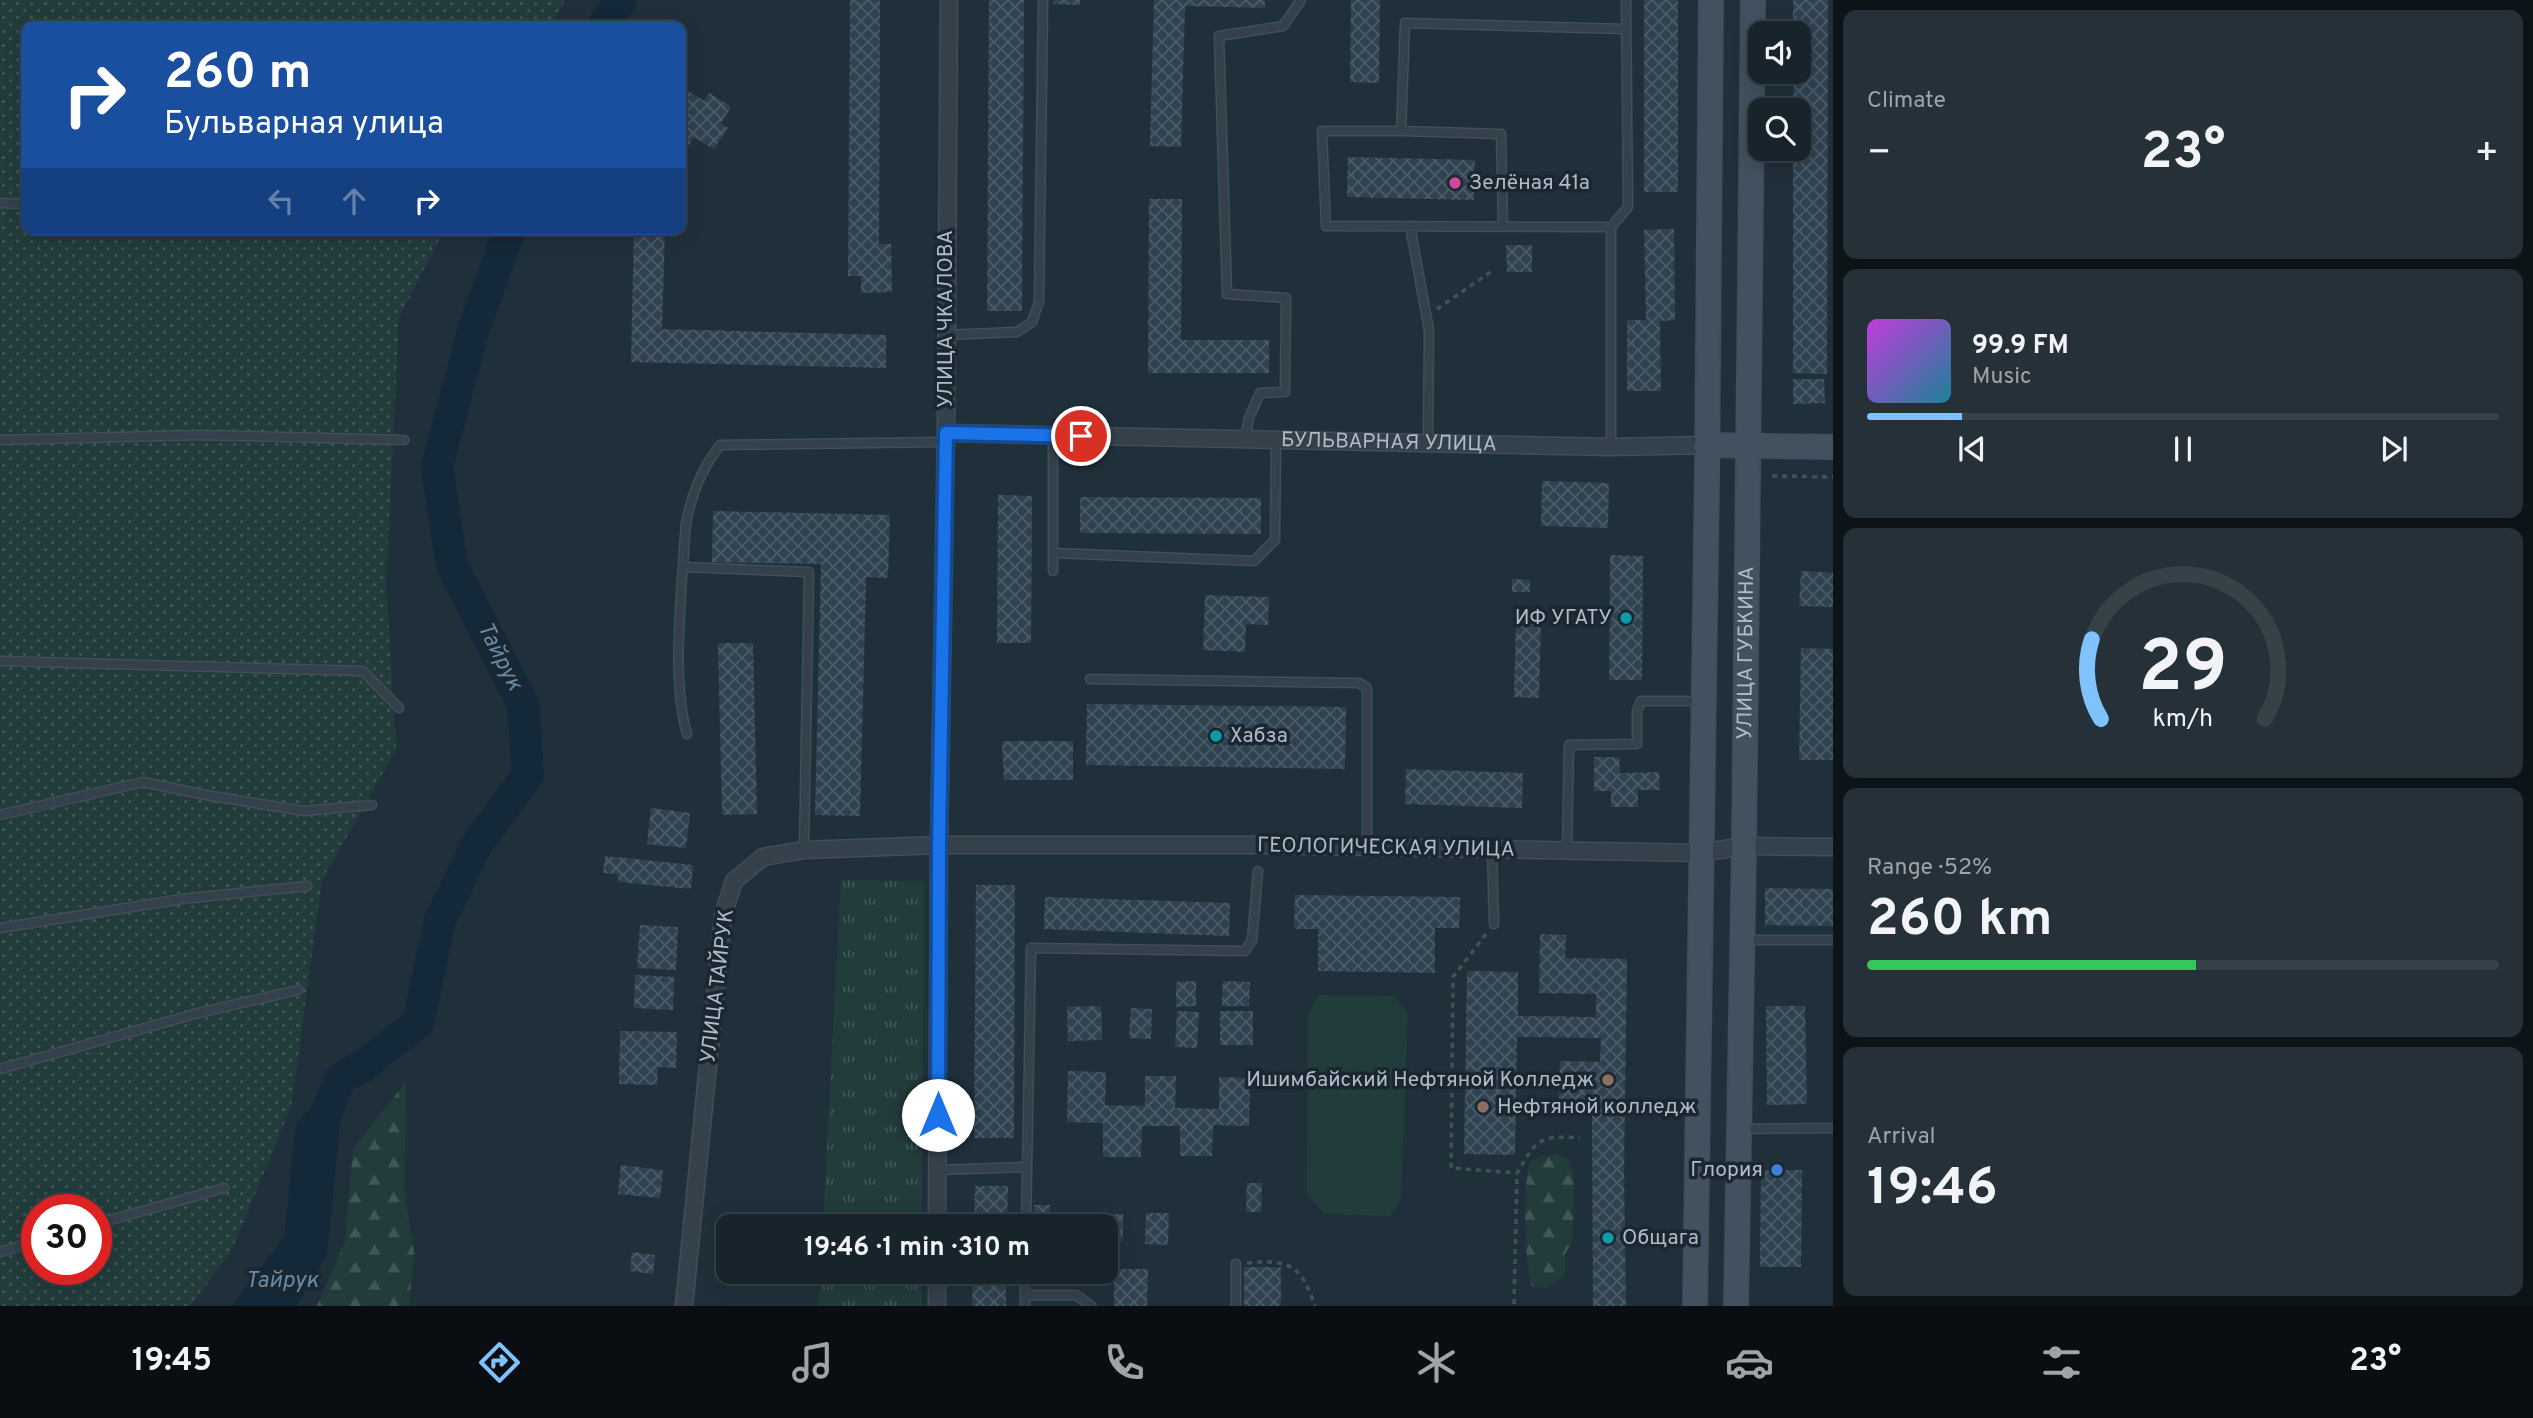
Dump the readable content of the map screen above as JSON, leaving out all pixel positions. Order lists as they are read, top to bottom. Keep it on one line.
{"streets":{"main road":["БУЛЬВАРНАЯ УЛИЦА","УЛИЦА ГУБКИНА"],"street":["УЛИЦА ЧКАЛОВА","ГЕОЛОГИЧЕСКАЯ УЛИЦА","УЛИЦА ТАЙРУК"]},"crossings":[["УЛИЦА ЧКАЛОВА","БУЛЬВАРНАЯ УЛИЦА"],["УЛИЦА ЧКАЛОВА","ГЕОЛОГИЧЕСКАЯ УЛИЦА"],["УЛИЦА ЧКАЛОВА","УЛИЦА ТАЙРУК"],["БУЛЬВАРНАЯ УЛИЦА","УЛИЦА ГУБКИНА"],["УЛИЦА ГУБКИНА","ГЕОЛОГИЧЕСКАЯ УЛИЦА"],["ГЕОЛОГИЧЕСКАЯ УЛИЦА","УЛИЦА ТАЙРУК"]],"water":["Тайрук"],"places":["Зелёная 41а","ИФ УГАТУ","Хабза","Ишимбайский Нефтяной Колледж","Нефтяной колледж","Глория","Общага"],"page":{"tile":["Climate",["Range · 52%","260 km"],["Arrival","19:46"]],"turn":["260 m","Бульварная улица"],"heat":["−","23°","+"],"song":["99.9 FM","Music"],"limit":"30","trip":"19:46 · 1 min · 310 m","tabs":["19:45","23°"],"gauge":["29","km/h"]}}
